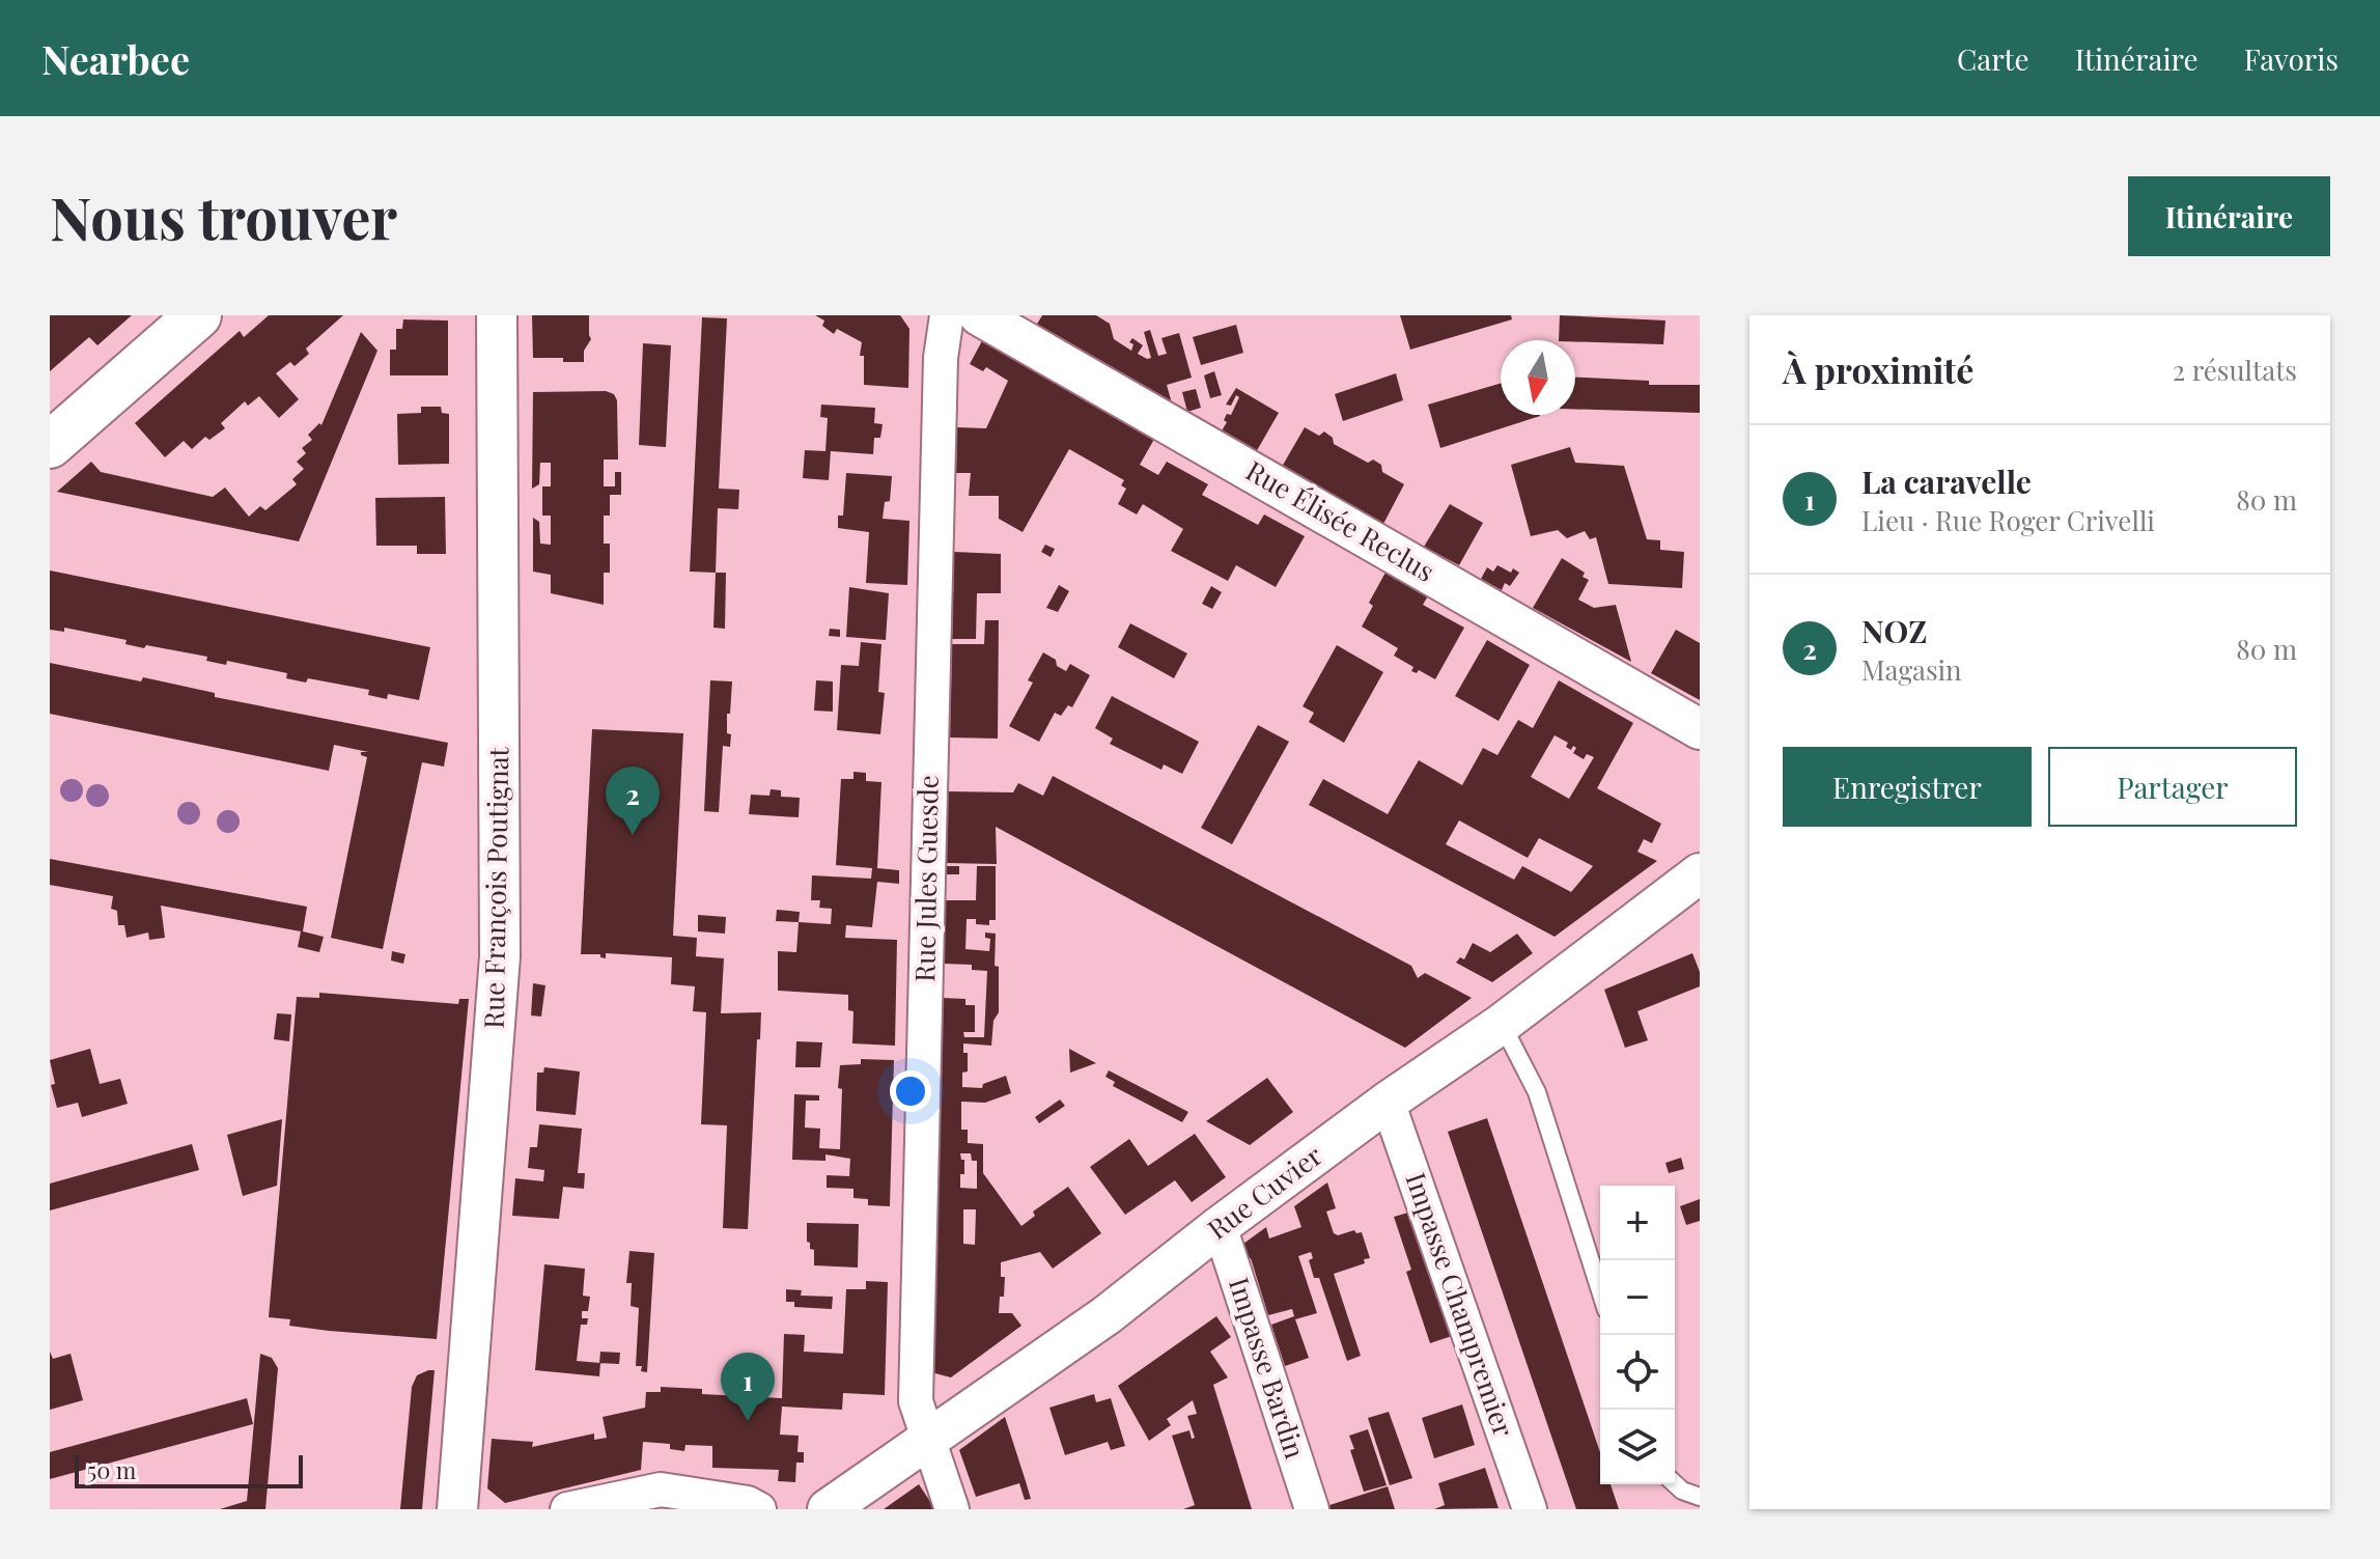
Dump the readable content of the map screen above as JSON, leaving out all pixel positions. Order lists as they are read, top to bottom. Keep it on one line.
{"streets":{"street":["Rue Élisée Reclus","Rue Jules Guesde","Rue François Poutignat","Rue Cuvier","Impasse Champremier","Impasse Bardin"]},"crossings":[["Rue Jules Guesde","Rue Cuvier"],["Rue Cuvier","Impasse Champremier"],["Rue Cuvier","Impasse Bardin"]],"scale_bar":"50 m","north":"bottom","page":{"header":"Nearbee","nav":["Carte","Itinéraire","Favoris"],"buttons":["Itinéraire",["Enregistrer","Partager"]],"title":"Nous trouver","heading":["À proximité","2 résultats"],"list":[{"mark":"1","name":"La caravelle","note":"Lieu · Rue Roger Crivelli","value":"80 m"},{"mark":"2","name":"NOZ","note":"Magasin","value":"80 m"}],"pins":["2","1"],"map_buttons":["+","−"],"scale":"50 m"}}
